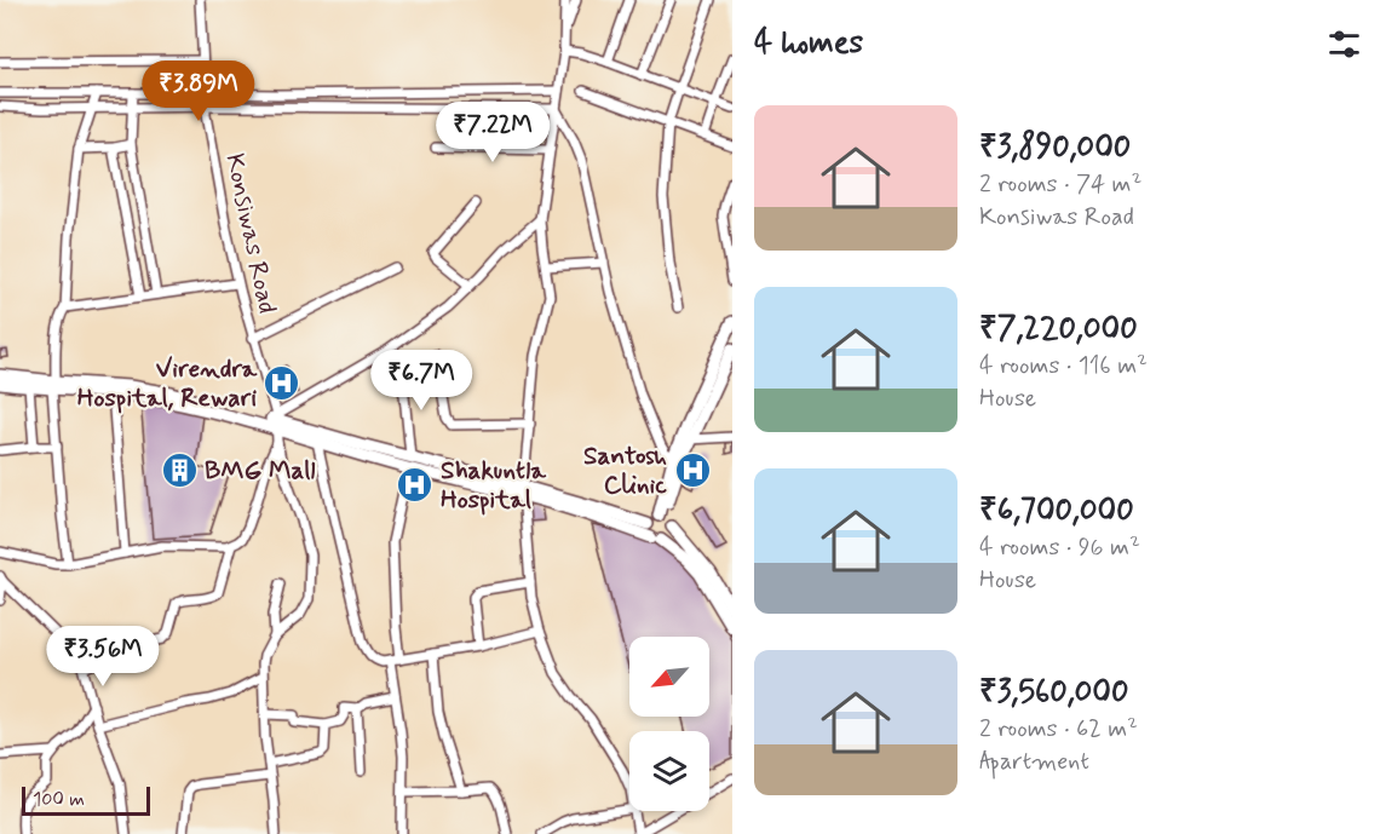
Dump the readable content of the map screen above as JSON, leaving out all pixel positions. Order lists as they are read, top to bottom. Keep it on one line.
{"streets":{"street":["Konsiwas Road"]},"places":{"hospital":["Virendra Hospital, Rewari","Santosh Clinic","Shakuntla Hospital"],"building":["BMG Mall"]},"scale_bar":"100 m","north":"bottom left","page":{"heading":"4 homes","price":["₹3.89M","₹7.22M","₹6.7M","₹3.56M"],"list":[{"name":"₹3,890,000","note":"2 rooms · 74 m² · Konsiwas Road"},{"name":"₹7,220,000","note":"4 rooms · 116 m² · House"},{"name":"₹6,700,000","note":"4 rooms · 96 m² · House"},{"name":"₹3,560,000","note":"2 rooms · 62 m² · Apartment"}],"scale":"100 m"}}
